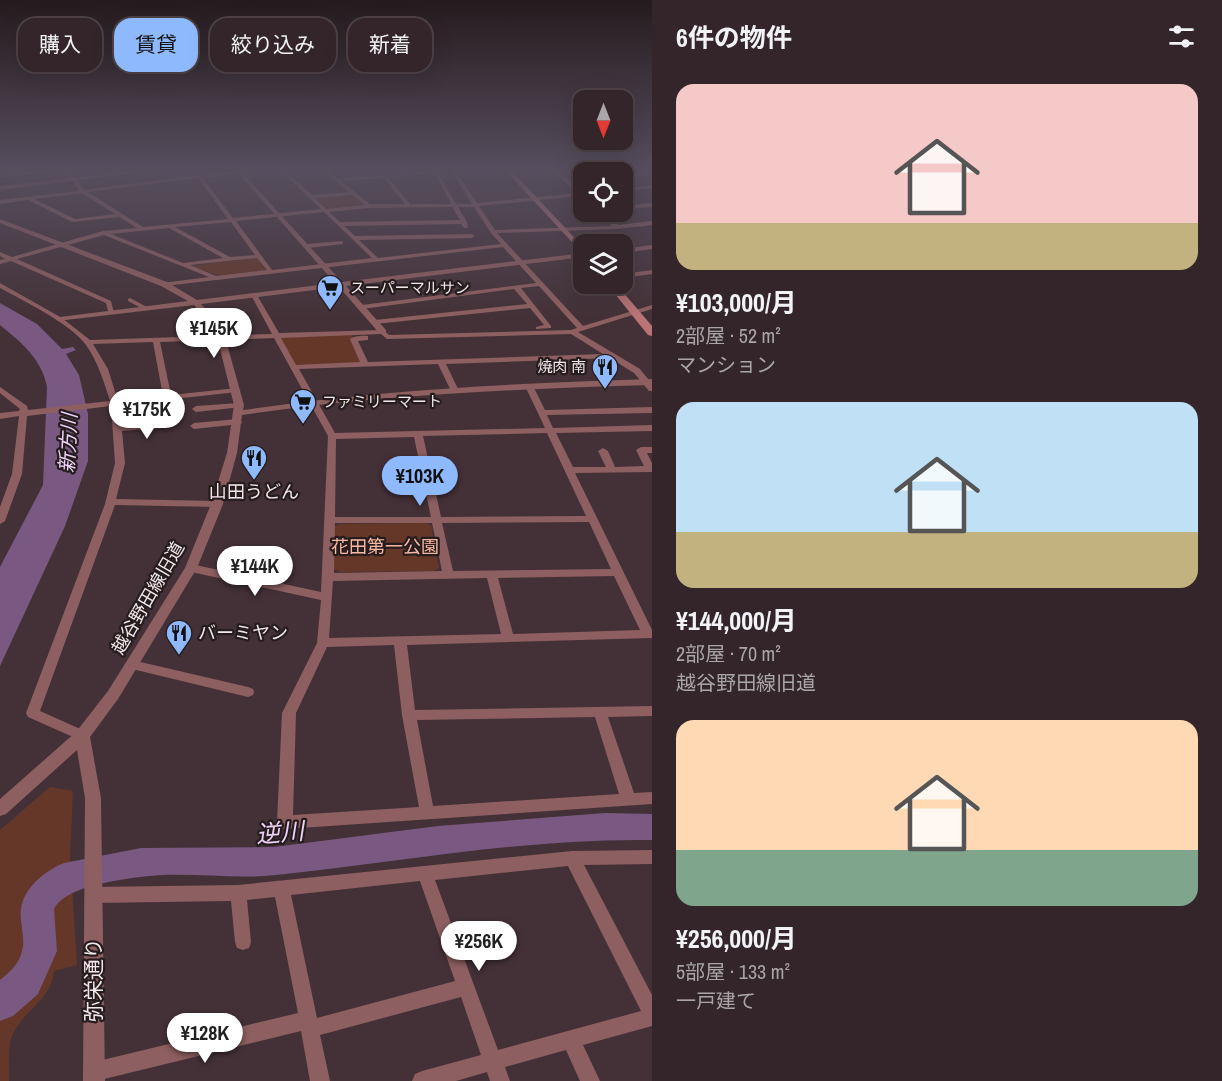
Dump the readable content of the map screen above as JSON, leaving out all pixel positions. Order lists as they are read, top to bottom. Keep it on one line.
{"streets":{"street":["越谷野田線旧道","弥栄通り"]},"crossings":[["越谷野田線旧道","弥栄通り"]],"water":["新方川","逆川"],"parks":["花田第一公園"],"places":{"supermarket":["スーパーマルサン","ファミリーマート"],"restaurant":["焼肉 南","山田うどん","バーミヤン"]},"north":"bottom","page":{"heading":"6件の物件","chip":["購入","賃貸","絞り込み","新着"],"list":[{"name":"¥103,000/月","note":"2部屋 · 52 m² · マンション"},{"name":"¥144,000/月","note":"2部屋 · 70 m² · 越谷野田線旧道"},{"name":"¥256,000/月","note":"5部屋 · 133 m² · 一戸建て"}],"price":["¥145K","¥175K","¥103K","¥144K","¥256K","¥128K"]}}
